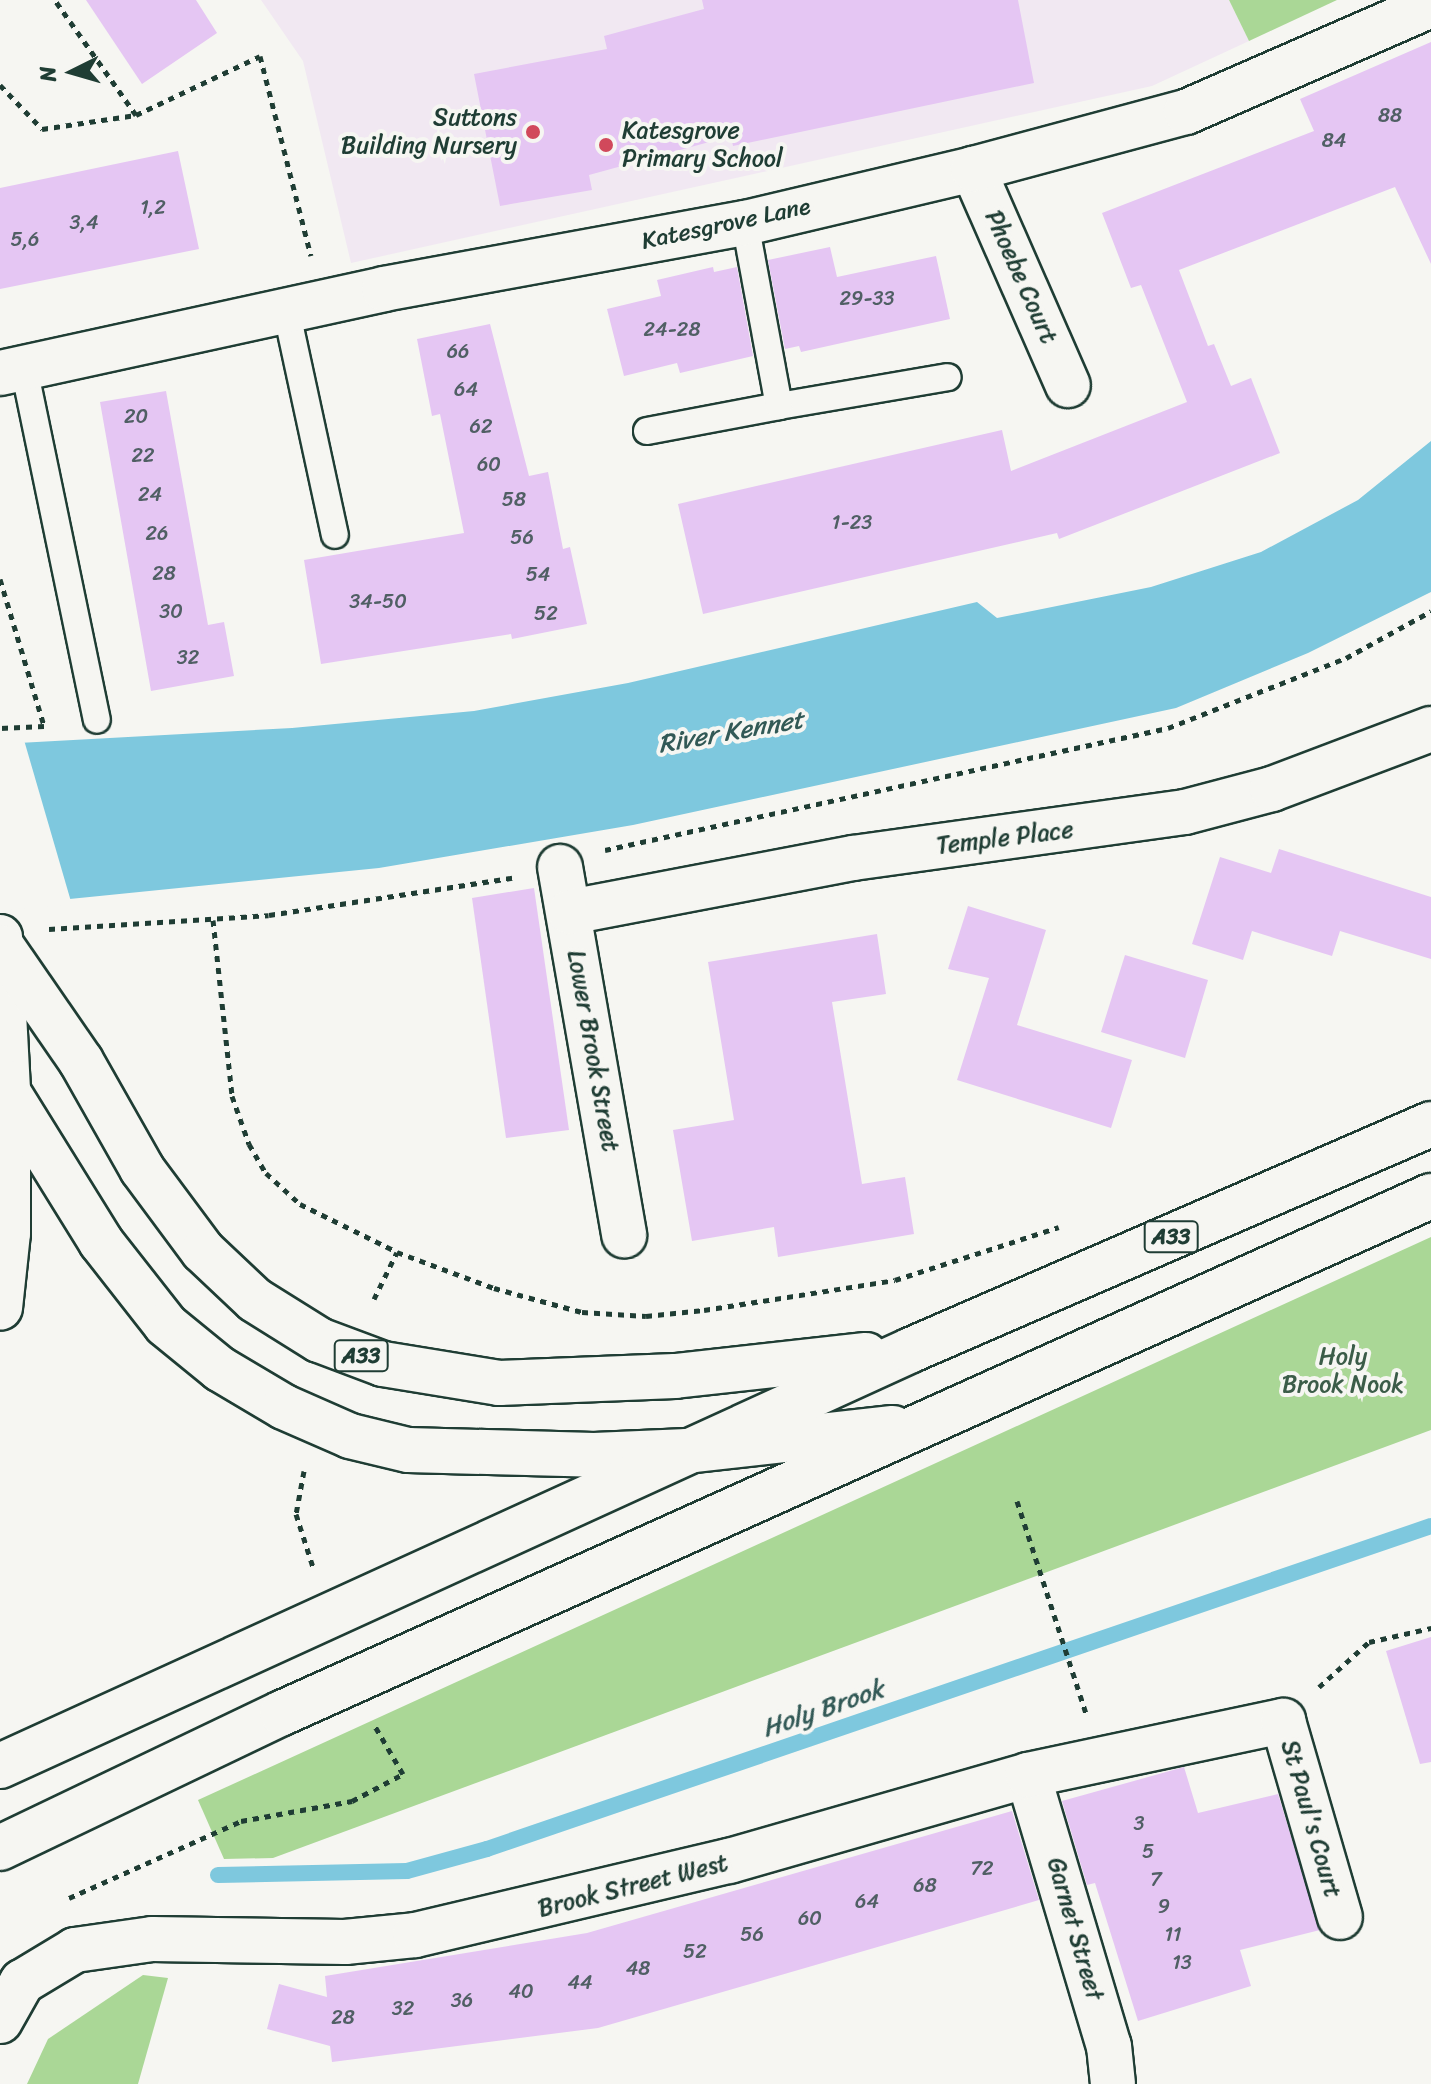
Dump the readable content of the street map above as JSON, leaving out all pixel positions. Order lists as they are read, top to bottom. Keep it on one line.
{"streets":{"main road":["Katesgrove Lane","Phoebe Court","Temple Place","Lower Brook Street","A33","St Paul's Court","Brook Street West","Garnet Street"]},"crossings":[["Katesgrove Lane","Phoebe Court"],["Temple Place","Lower Brook Street"],["St Paul's Court","Brook Street West"],["Brook Street West","Garnet Street"]],"water":["River Kennet","Holy Brook"],"parks":["Holy Brook Nook"],"places":["Suttons Building Nursery","Katesgrove Primary School"],"house_numbers":["88","84","1,2","3,4","5,6","29-33","24-28","66","64","20","62","22","60","24","58","1-23","26","56","28","54","34-50","30","52","32","3","5","72","7","68","64","9","60","56","11","52","13","48","44","40","36","32","28"],"north":"left"}
